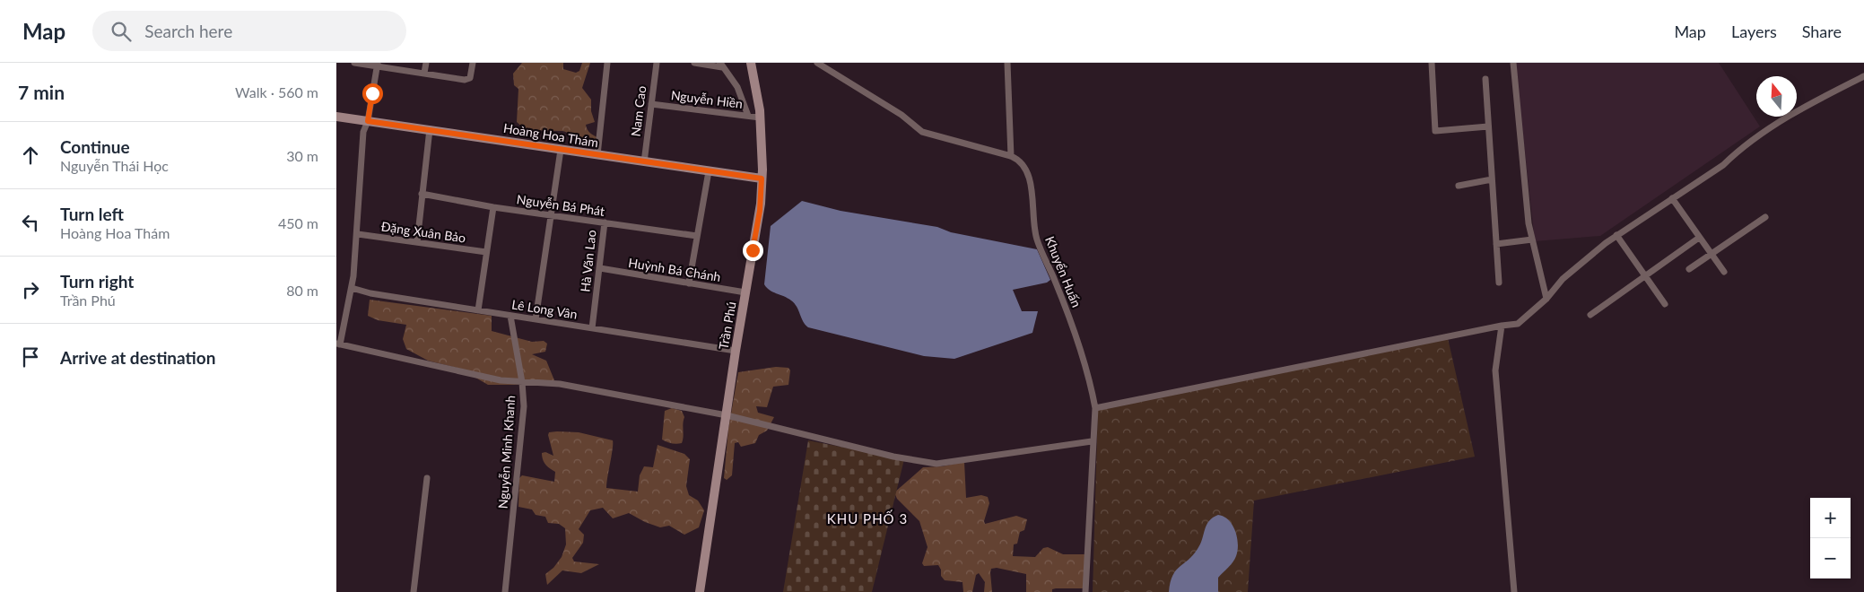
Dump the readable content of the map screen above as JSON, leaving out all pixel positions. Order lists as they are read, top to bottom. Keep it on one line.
{"streets":{"main road":["Hoàng Hoa Thám","Trần Phú"],"street":["Nguyễn Hiền","Nam Cao","Nguyễn Bá Phát","Đặng Xuân Bảo","Hà Văn Lao","Huỳnh Bá Chánh","Khuyển Huấn","Lê Long Vân","Nguyễn Minh Khanh"]},"crossings":[["Nguyễn Hiền","Nam Cao"],["Nguyễn Hiền","Trần Phú"],["Nam Cao","Hoàng Hoa Thám"],["Hoàng Hoa Thám","Trần Phú"],["Nguyễn Bá Phát","Hà Văn Lao"],["Hà Văn Lao","Huỳnh Bá Chánh"],["Hà Văn Lao","Lê Long Vân"],["Huỳnh Bá Chánh","Trần Phú"],["Lê Long Vân","Trần Phú"],["Lê Long Vân","Nguyễn Minh Khanh"]],"districts":["KHU PHỐ 3"],"north":"top","page":{"header":"Map","search":"Search here","nav":["Map","Layers","Share"],"heading":["7 min","Walk · 560 m"],"list":[["Continue","Nguyễn Thái Học","30 m"],["Turn left","Hoàng Hoa Thám","450 m"],["Turn right","Trần Phú","80 m"],"Arrive at destination"],"map_buttons":["+","−"]}}
